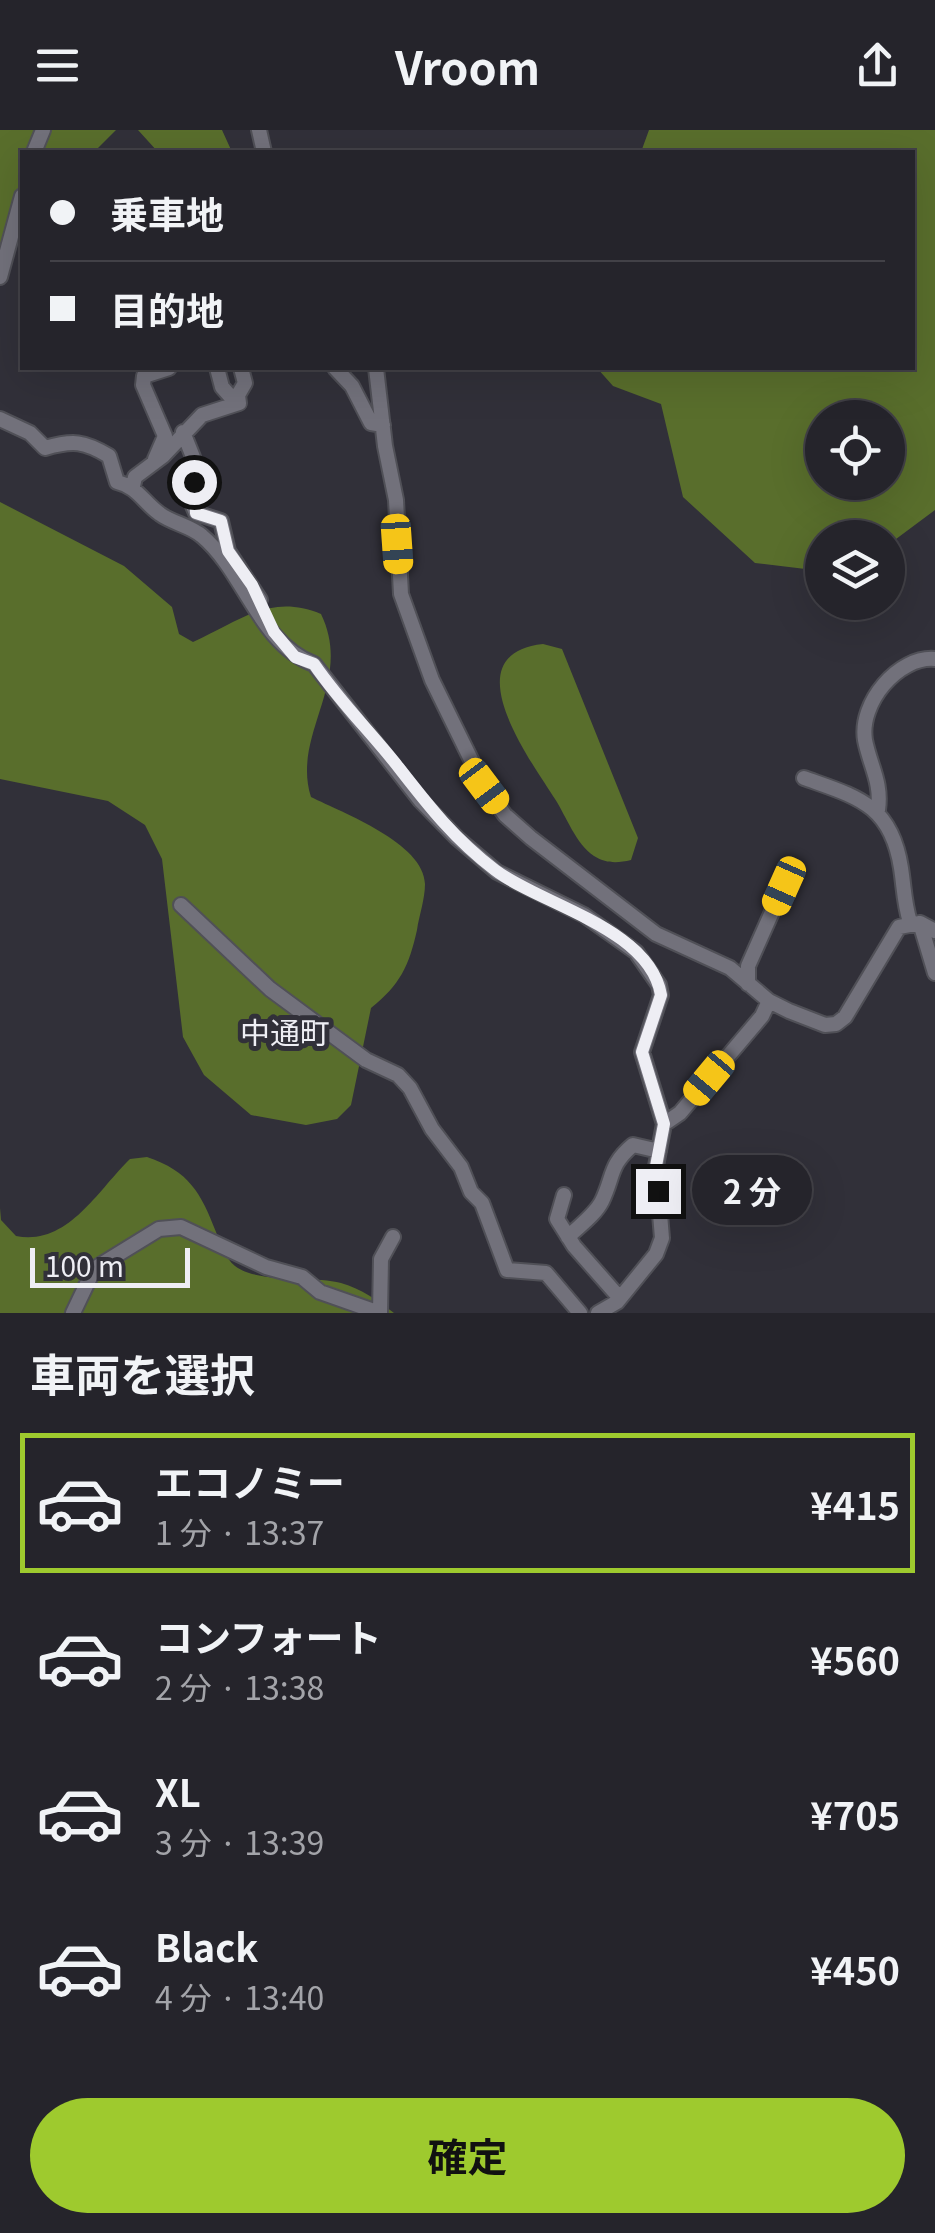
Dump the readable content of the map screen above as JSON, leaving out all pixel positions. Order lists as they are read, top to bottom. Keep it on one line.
{"districts":["中通町"],"scale_bar":"100 m","page":{"header":"Vroom","banner":["乗車地","目的地"],"bubble":"2 分","scale":"100 m","heading":"車両を選択","list":[{"name":"エコノミー","note":"1 分 · 13:37","value":"¥415"},{"name":"コンフォート","note":"2 分 · 13:38","value":"¥560"},{"name":"XL","note":"3 分 · 13:39","value":"¥705"},{"name":"Black","note":"4 分 · 13:40","value":"¥450"}],"buttons":"確定"}}
